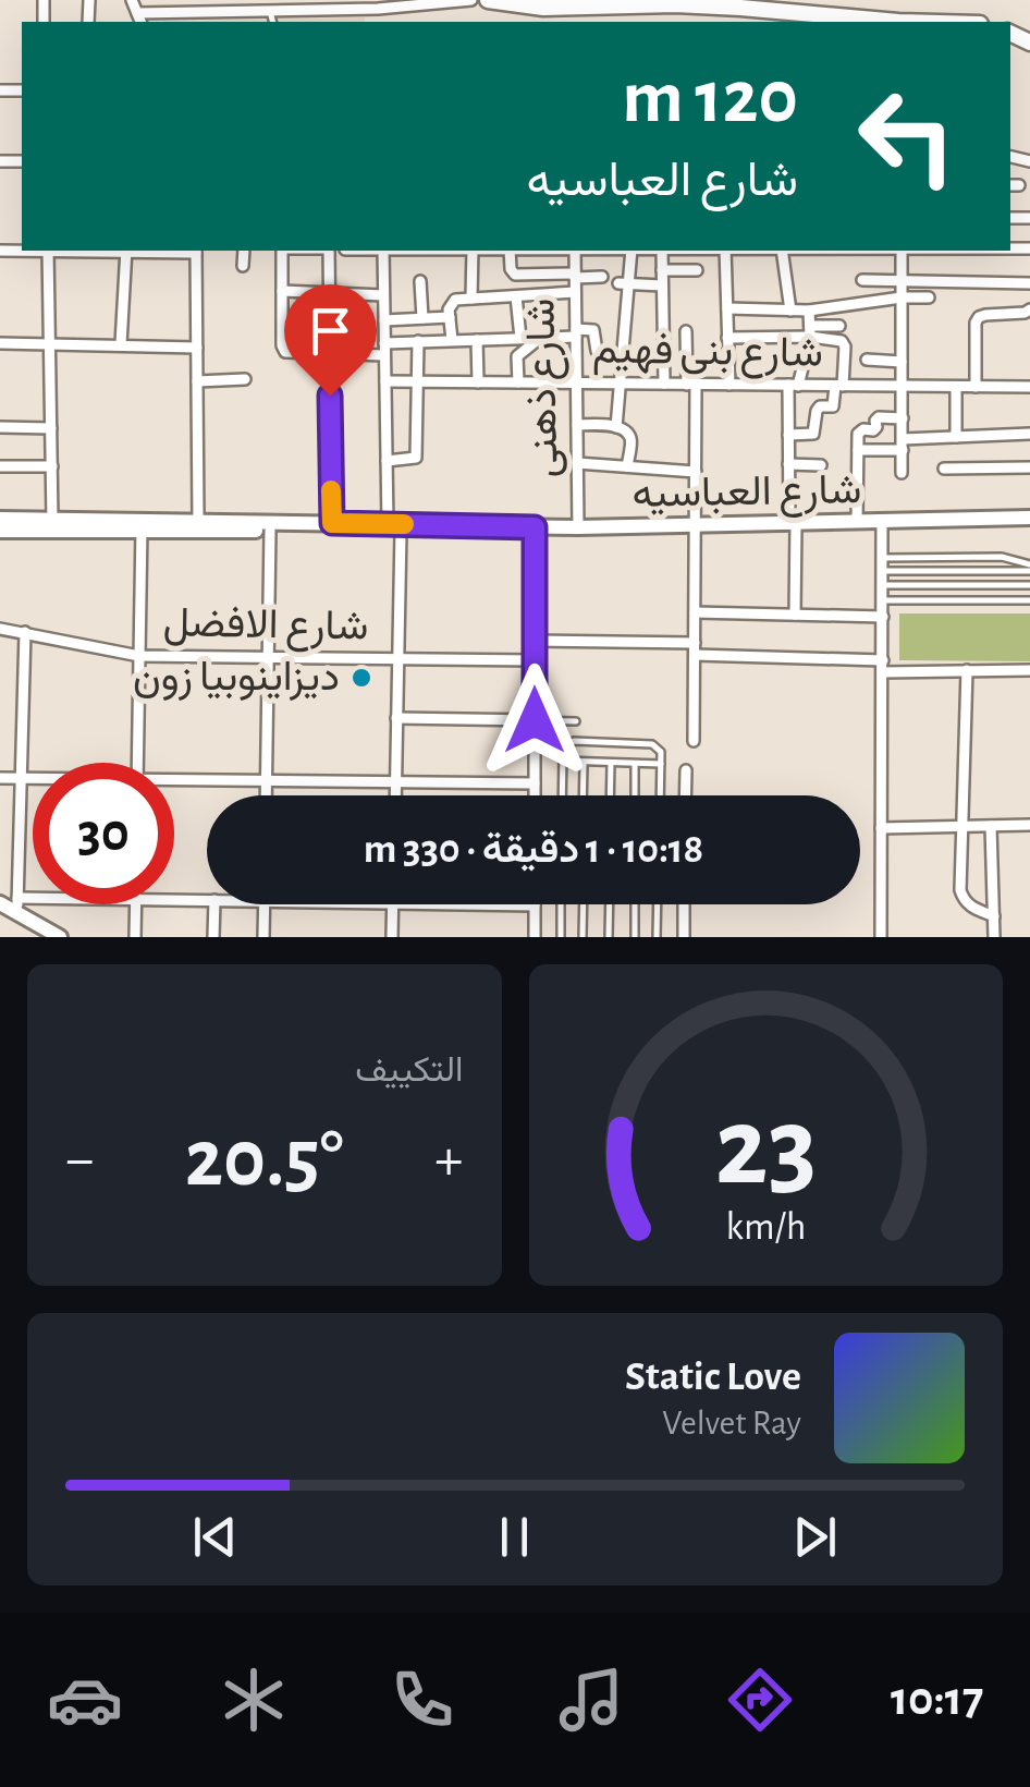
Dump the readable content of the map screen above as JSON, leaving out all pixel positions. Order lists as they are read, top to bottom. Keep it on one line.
{"streets":{"main road":["شارع العباسيه"],"street":["شارع بنى فهيم","شارع ذهنى","شارع الافضل"]},"crossings":[["شارع بنى فهيم","شارع ذهنى"],["شارع ذهنى","شارع العباسيه"]],"places":["ديزاينوبيا زون"],"page":{"turn":["120 m","شارع العباسيه"],"limit":"30","trip":"10:18 · 1 دقيقة · 330 m","tile":"التكييف","heat":["−","20.5°","+"],"song":["Static Love","Velvet Ray"],"tabs":"10:17","gauge":["23","km/h"]}}
